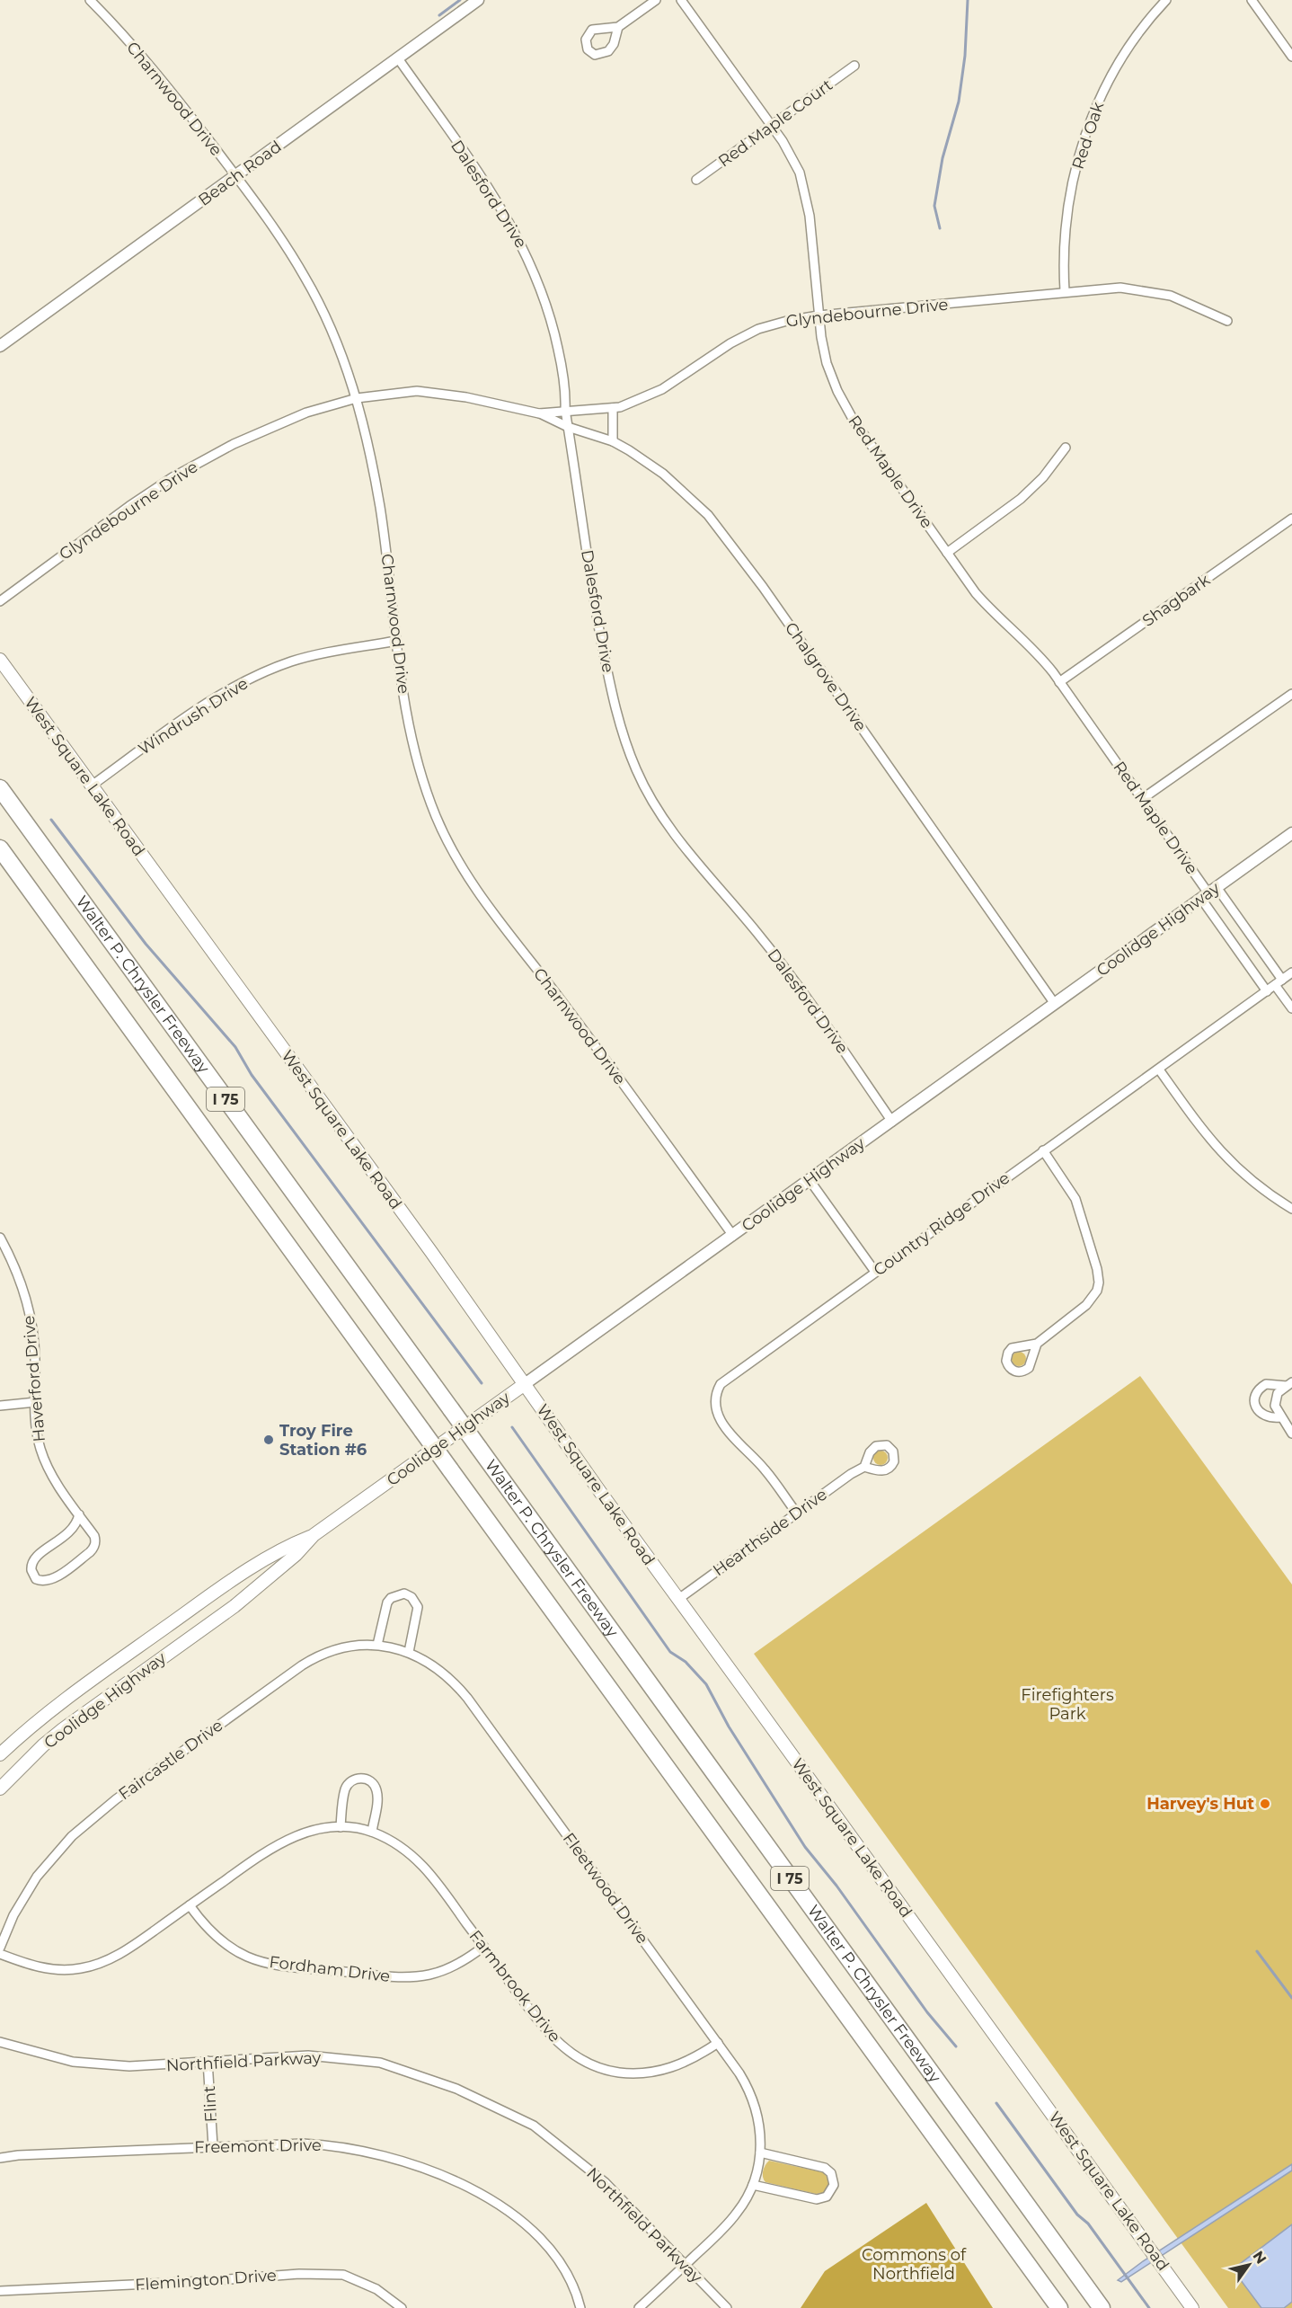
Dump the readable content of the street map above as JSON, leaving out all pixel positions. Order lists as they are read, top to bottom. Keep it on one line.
{"streets":{"highway":["Walter P. Chrysler Freeway","I 75"],"main road":["West Square Lake Road","Coolidge Highway"],"street":["Charnwood Drive","Red Maple Court","Red Oak","Beach Road","Dalesford Drive","Glyndebourne Drive","Red Maple Drive","Shagbark","Chalgrove Drive","Windrush Drive","Country Ridge Drive","Haverford Drive","Hearthside Drive","Faircastle Drive","Fleetwood Drive","Fordham Drive","Farmbrook Drive","Northfield Parkway","Flint","Freemont Drive","Flemington Drive"]},"crossings":[["Charnwood Drive","Beach Road"],["Charnwood Drive","Glyndebourne Drive"],["Charnwood Drive","Windrush Drive"],["Charnwood Drive","Coolidge Highway"],["Red Maple Court","Red Maple Drive"],["Red Oak","Glyndebourne Drive"],["Beach Road","Dalesford Drive"],["Dalesford Drive","Glyndebourne Drive"],["Dalesford Drive","Chalgrove Drive"],["Dalesford Drive","Coolidge Highway"],["Glyndebourne Drive","Red Maple Drive"],["Glyndebourne Drive","Chalgrove Drive"],["Red Maple Drive","Shagbark"],["Red Maple Drive","Coolidge Highway"],["Chalgrove Drive","Coolidge Highway"],["Windrush Drive","West Square Lake Road"],["West Square Lake Road","Coolidge Highway"],["West Square Lake Road","Hearthside Drive"],["Country Ridge Drive","Hearthside Drive"],["Faircastle Drive","Fleetwood Drive"],["Fleetwood Drive","Farmbrook Drive"],["Fleetwood Drive","Northfield Parkway"],["Fordham Drive","Farmbrook Drive"],["Northfield Parkway","Flint"],["Flint","Freemont Drive"]],"parks":["Firefighters Park","Commons of Northfield"],"places":["Troy Fire Station #6","Harvey's Hut"],"north":"top right"}
